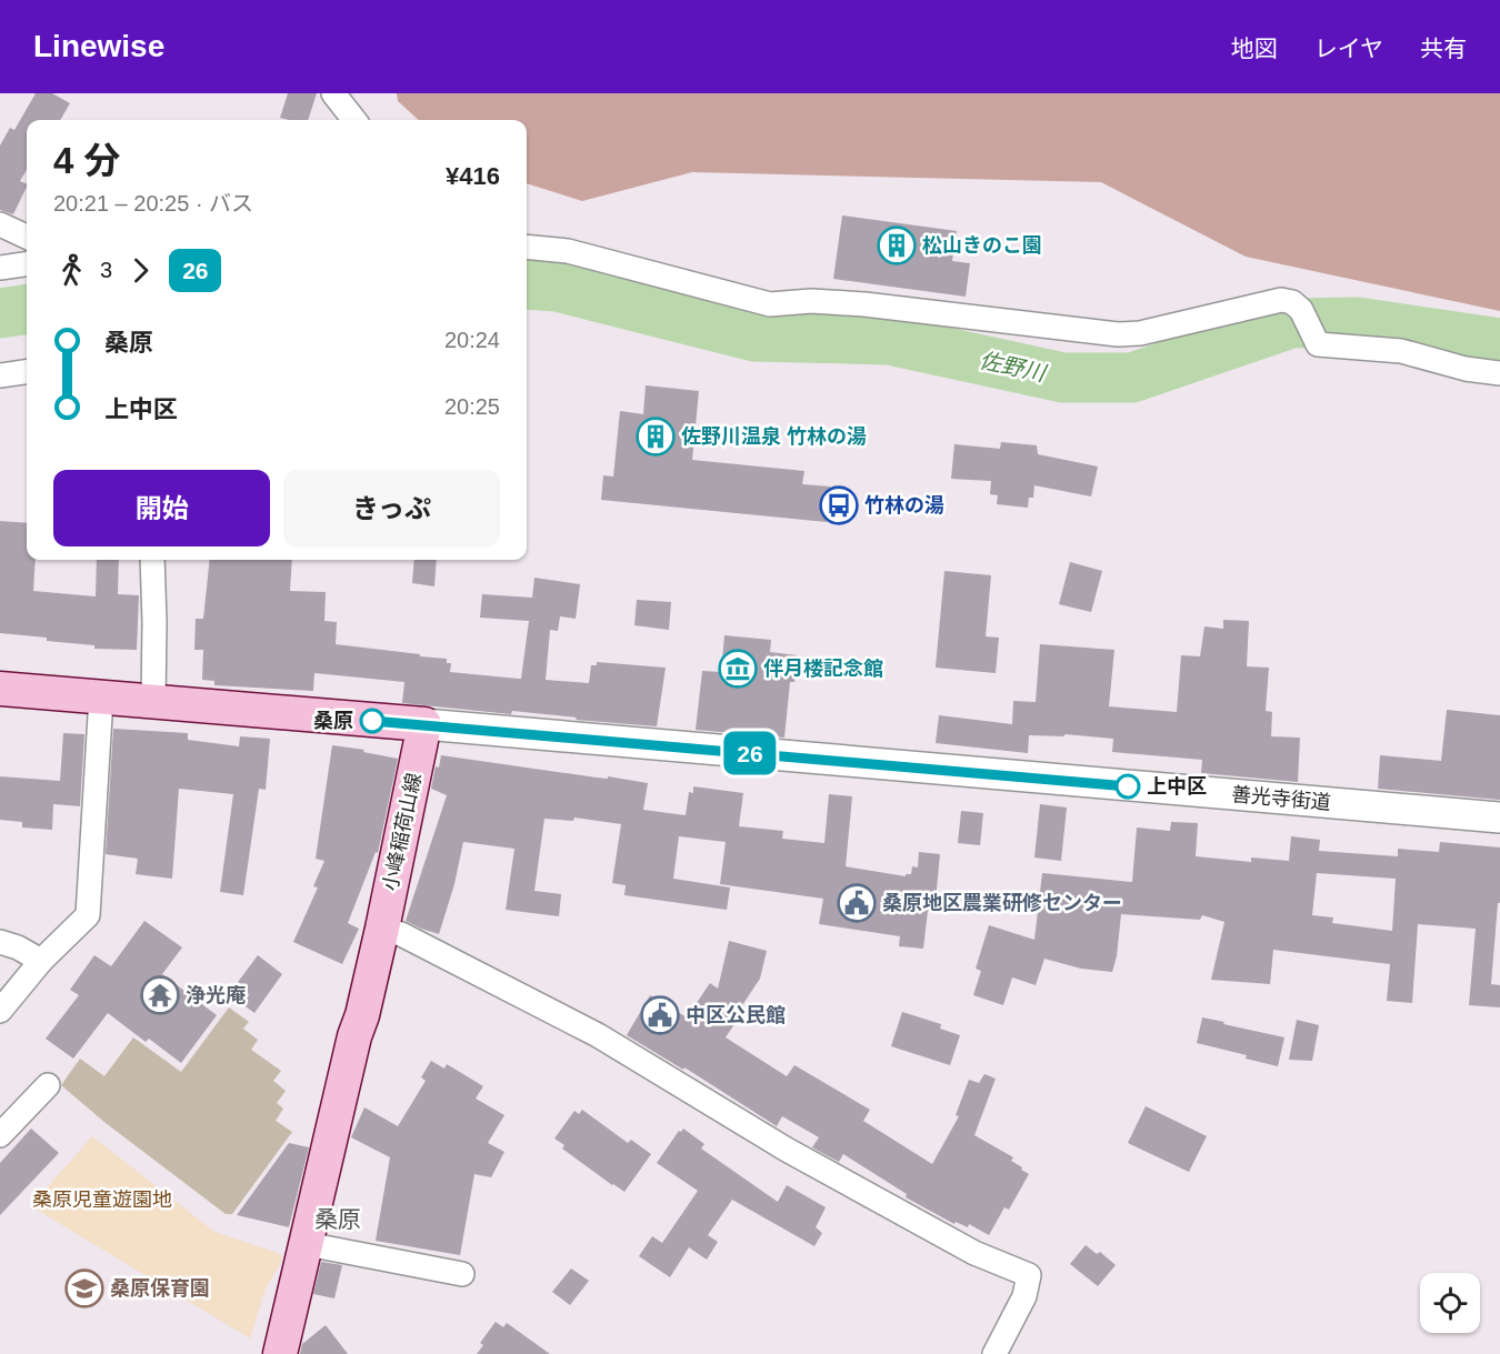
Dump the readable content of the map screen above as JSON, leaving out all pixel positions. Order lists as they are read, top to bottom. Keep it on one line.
{"streets":{"main road":["小峰稲荷山線"],"street":["善光寺街道"]},"crossings":[["善光寺街道","小峰稲荷山線"]],"districts":["桑原"],"water":["佐野川"],"parks":["桑原児童遊園地"],"places":{"building":["松山きのこ園","佐野川温泉 竹林の湯"],"bus stop":["竹林の湯"],"museum":["伴月楼記念館"],"other":["桑原","上中区"],"public building":["桑原地区農業研修センター","中区公民館"],"temple":["浄光庵"],"school or university":["桑原保育園"]},"lines":["bus line 26"],"page":{"header":"Linewise","nav":["地図","レイヤ","共有"],"on_map":"26","heading":["4 分","20:21 – 20:25 · バス","¥416"],"legs":["3","26"],"list":[{"name":"桑原","value":"20:24"},{"name":"上中区","value":"20:25"}],"buttons":["開始","きっぷ"]}}
